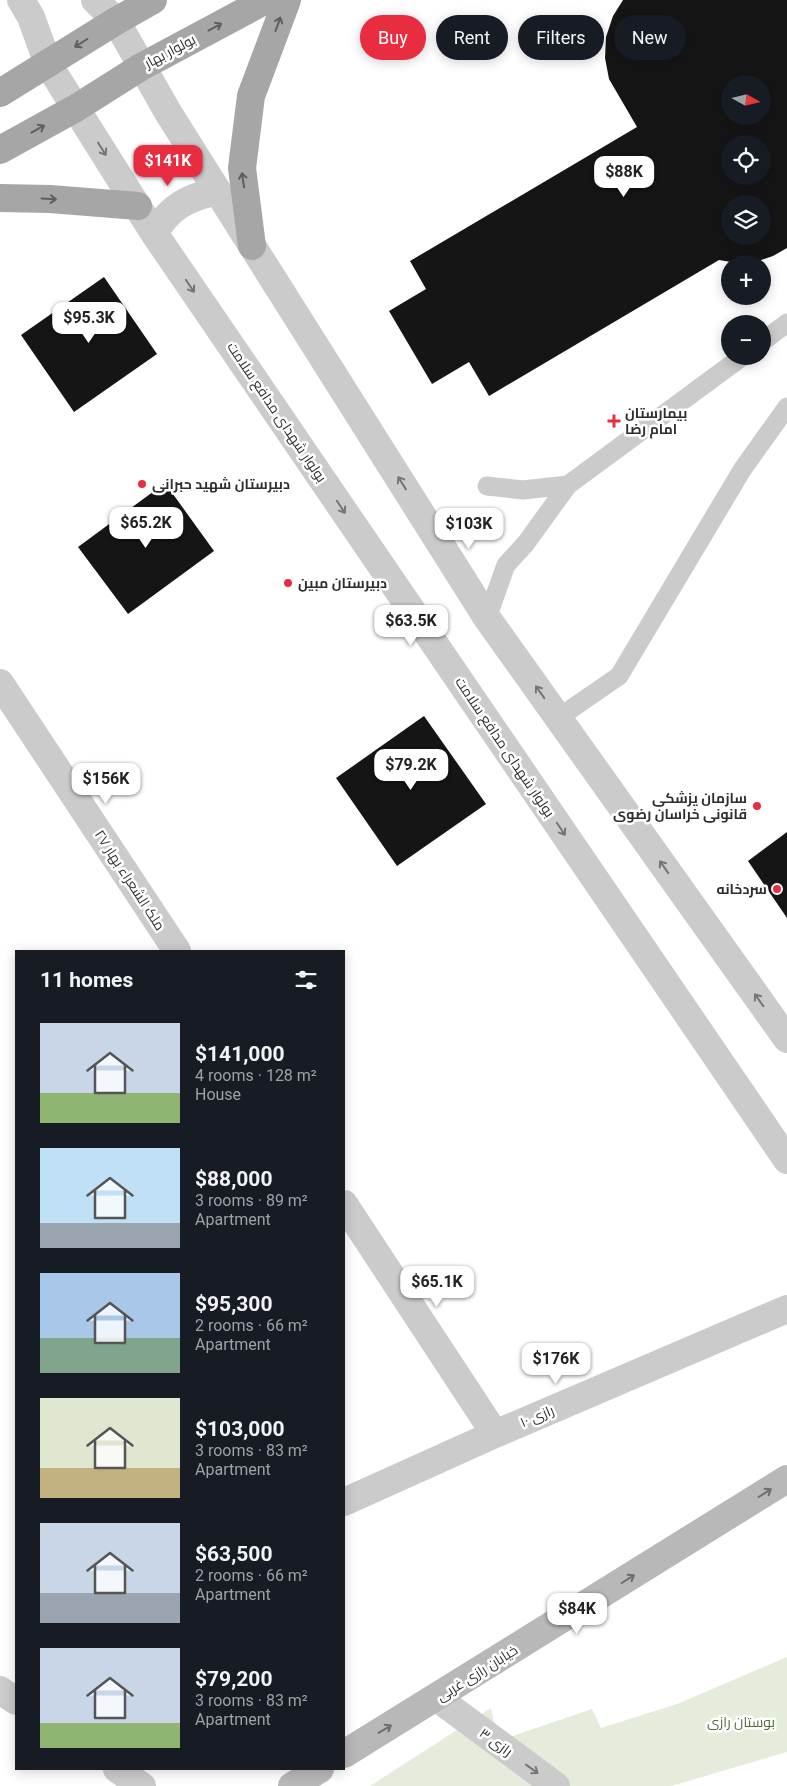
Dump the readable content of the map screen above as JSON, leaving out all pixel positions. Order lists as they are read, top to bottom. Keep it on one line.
{"streets":{"main road":["بولوار بهار","خیابان رازی غربی"],"street":["بولوار شهدای مدافع سلامت","ملک الشعراء بهار ۲۷","رازی ۱۰","رازی ۳"]},"crossings":[["بولوار بهار","بولوار شهدای مدافع سلامت"],["خیابان رازی غربی","رازی ۳"]],"one_way":["خیابان رازی غربی","رازی ۳"],"parks":["بوستان رازی"],"places":{"health":["بیمارستان امام رضا"],"other":["دبیرستان شهید حبرانی","دبیرستان مبین","سازمان پزشکی قانونی خراسان رضوی","سردخانه"]},"north":"right","page":{"chip":["Buy","Rent","Filters","New"],"map_buttons":["+","−"],"price":["$141K","$88K","$95.3K","$65.2K","$103K","$63.5K","$79.2K","$156K","$65.1K","$176K","$84K"],"heading":"11 homes","list":[{"name":"$141,000","note":"4 rooms · 128 m² · House"},{"name":"$88,000","note":"3 rooms · 89 m² · Apartment"},{"name":"$95,300","note":"2 rooms · 66 m² · Apartment"},{"name":"$103,000","note":"3 rooms · 83 m² · Apartment"},{"name":"$63,500","note":"2 rooms · 66 m² · Apartment"},{"name":"$79,200","note":"3 rooms · 83 m² · Apartment"}]}}
